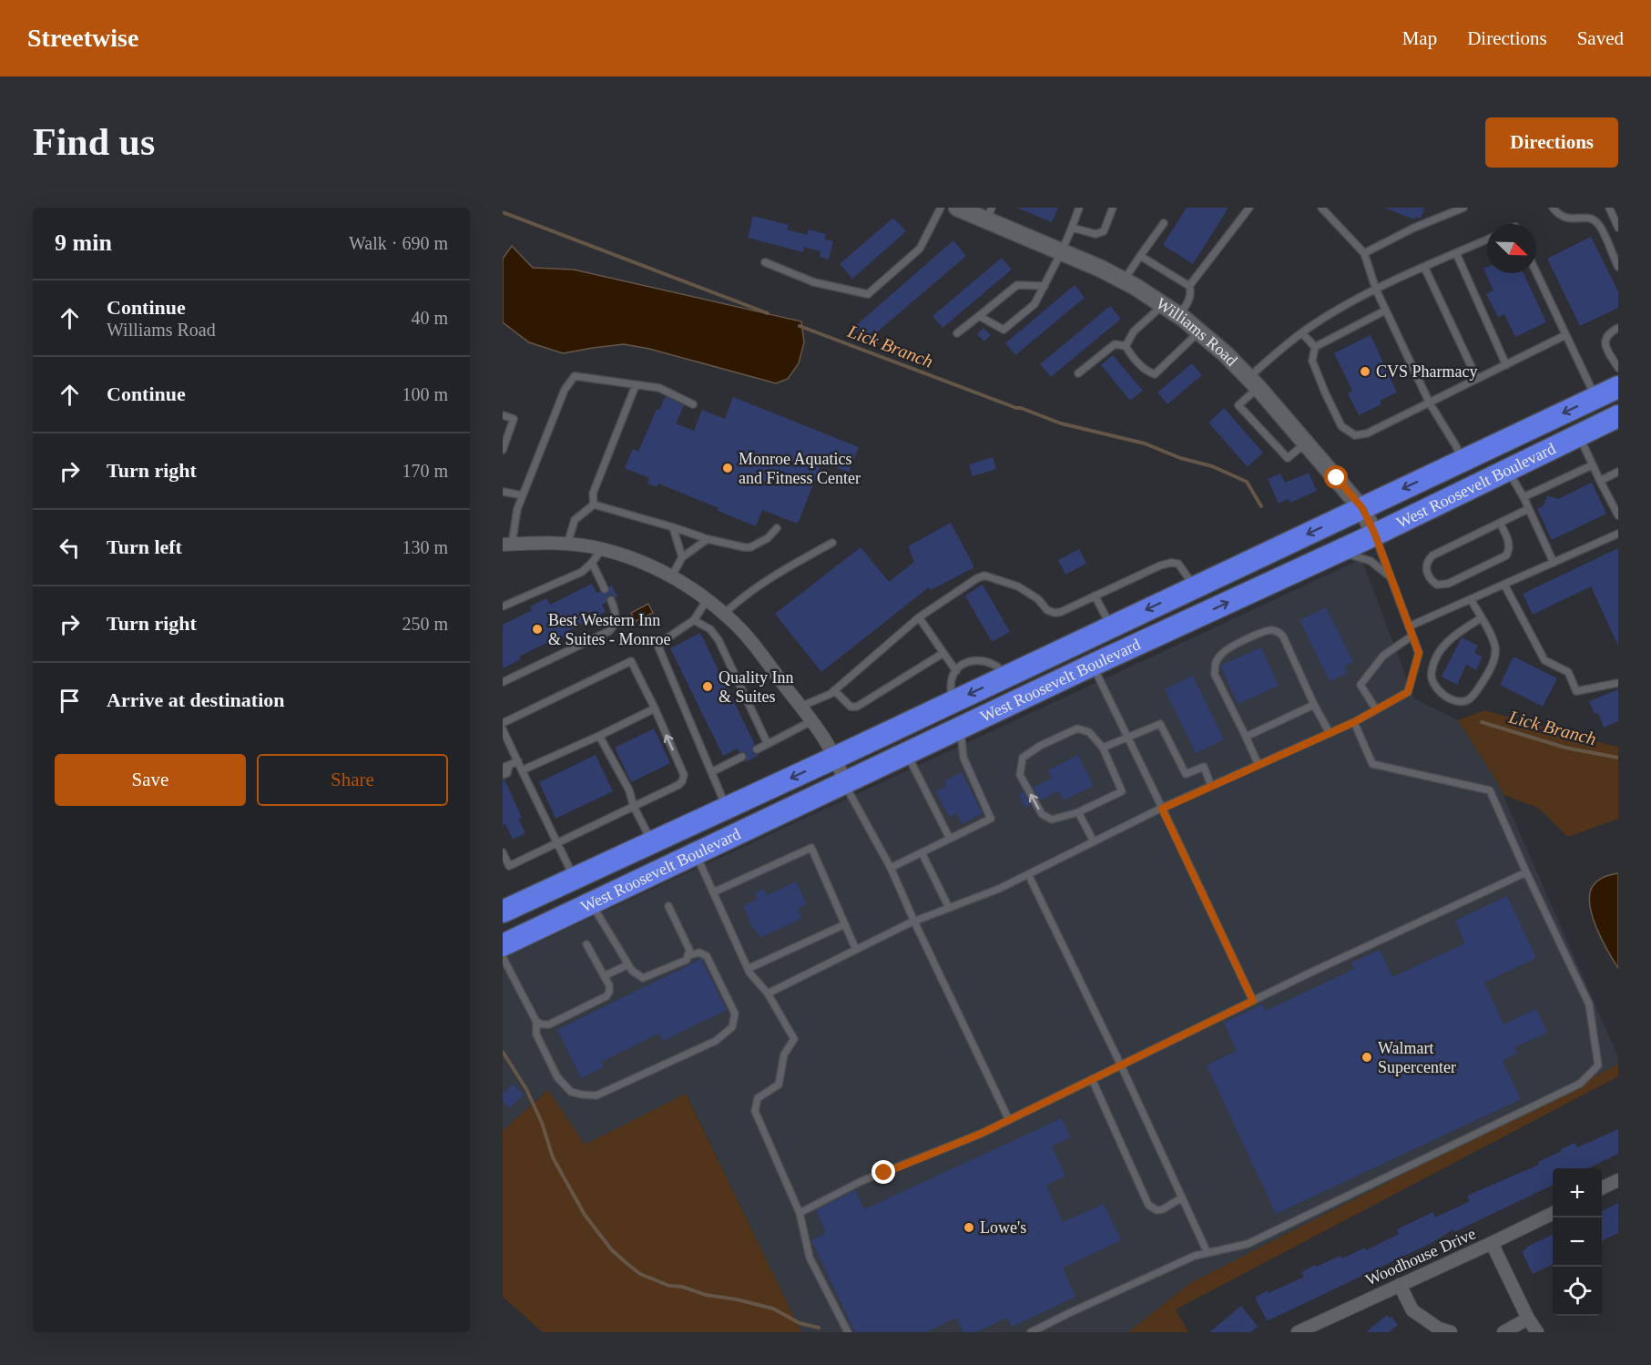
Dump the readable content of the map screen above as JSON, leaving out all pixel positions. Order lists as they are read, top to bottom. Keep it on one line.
{"streets":{"highway":["West Roosevelt Boulevard"],"street":["Williams Road","Woodhouse Drive"]},"crossings":[["Williams Road","West Roosevelt Boulevard"]],"water":["Lick Branch"],"places":["CVS Pharmacy","Monroe Aquatics and Fitness Center","Best Western Inn & Suites - Monroe","Quality Inn & Suites","Walmart Supercenter","Lowe's"],"north":"bottom right","page":{"header":"Streetwise","nav":["Map","Directions","Saved"],"buttons":["Directions",["Save","Share"]],"title":"Find us","heading":["9 min","Walk · 690 m"],"list":[["Continue","Williams Road","40 m"],["Continue","100 m"],["Turn right","170 m"],["Turn left","130 m"],["Turn right","250 m"],"Arrive at destination"],"map_buttons":["+","−"]}}
